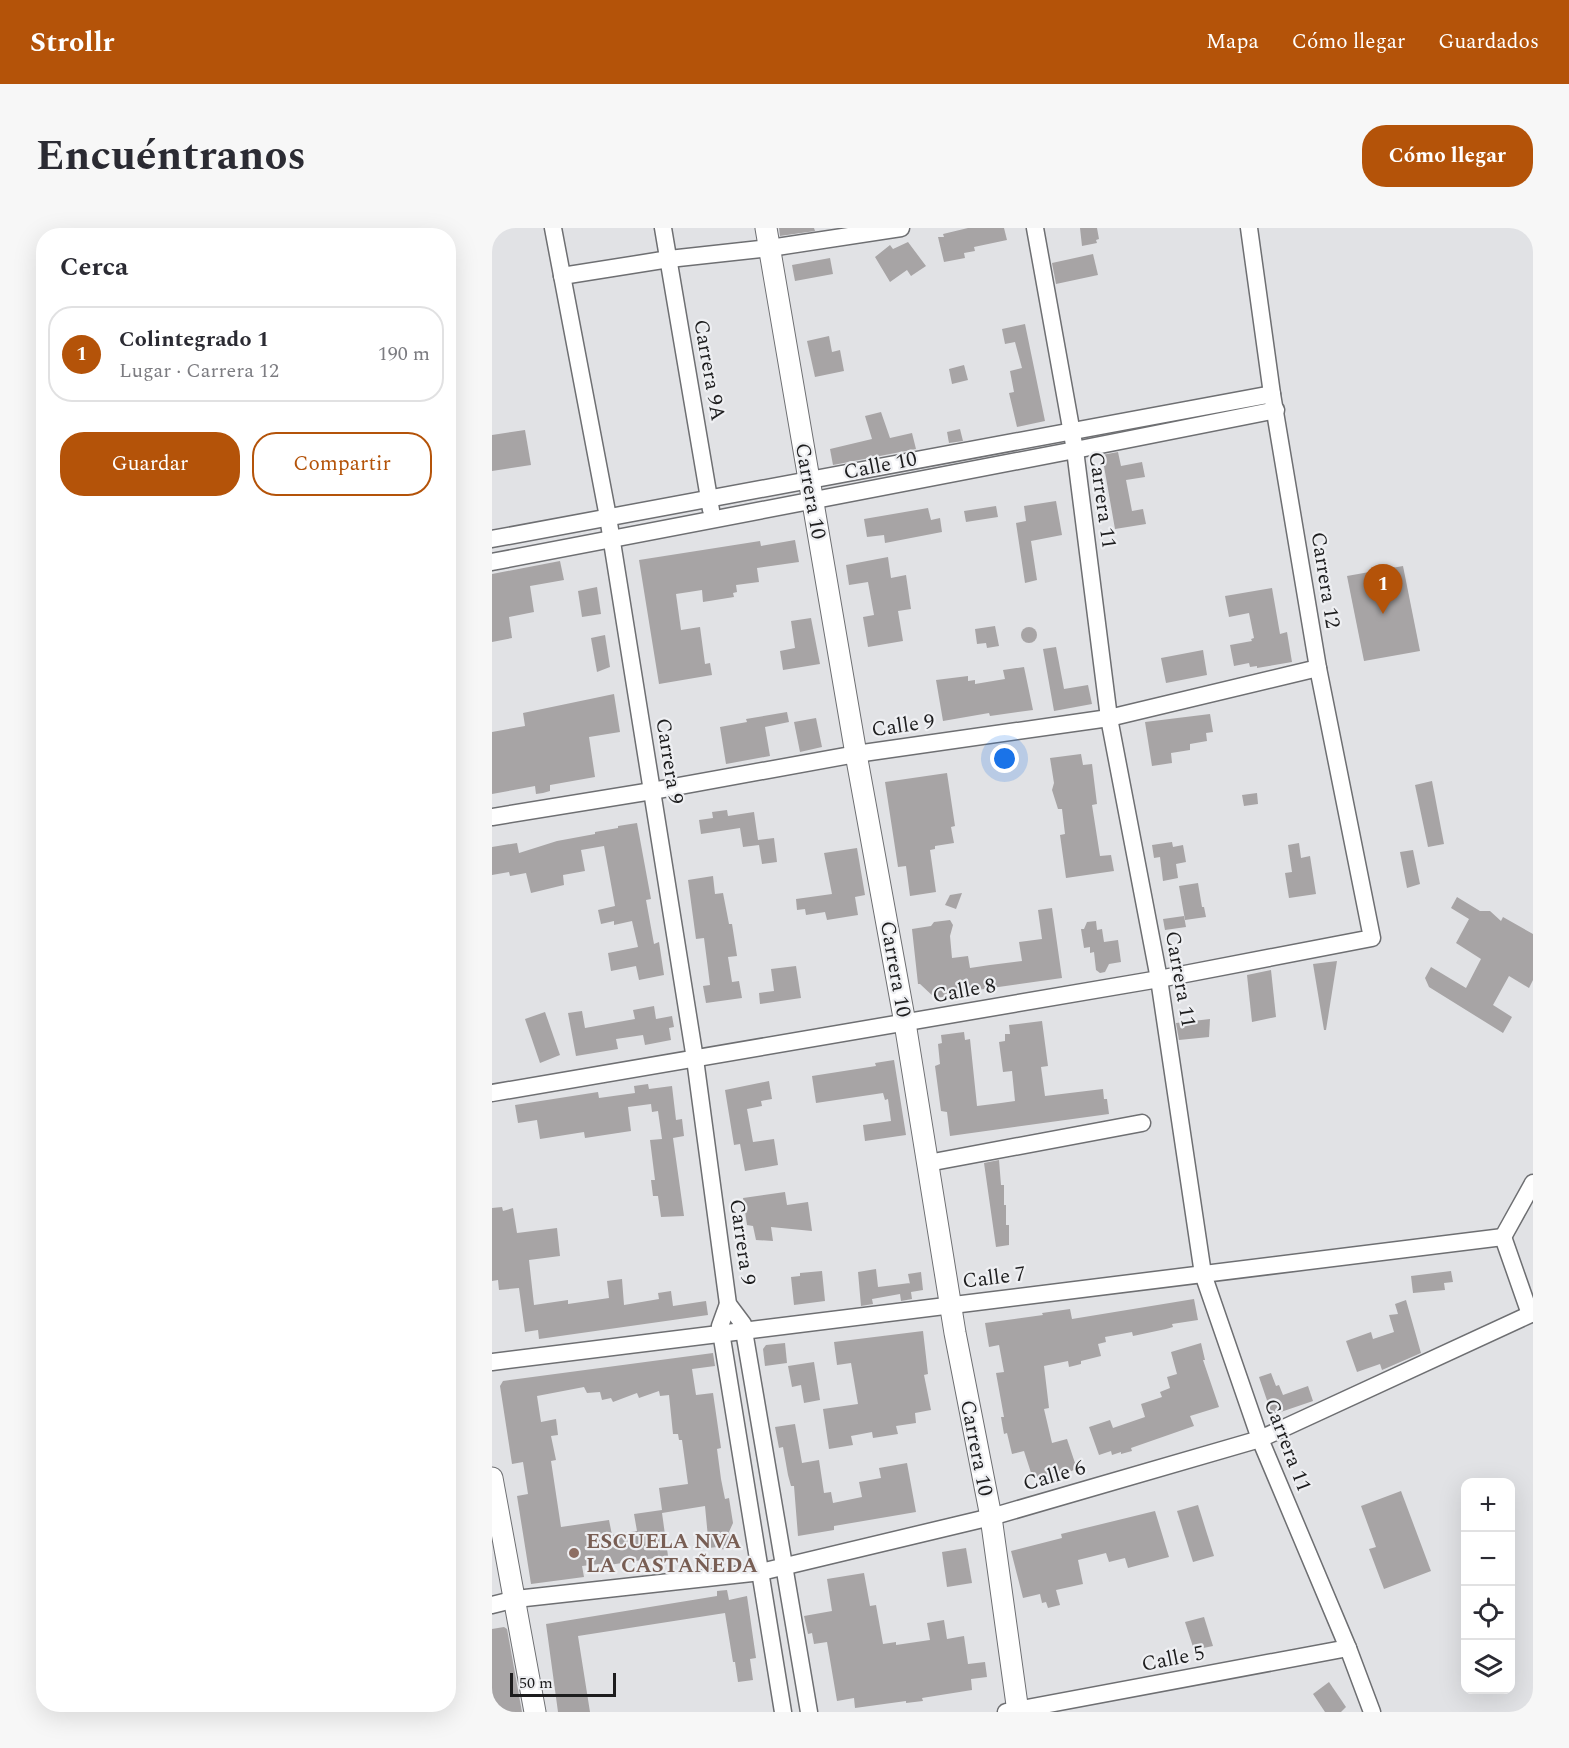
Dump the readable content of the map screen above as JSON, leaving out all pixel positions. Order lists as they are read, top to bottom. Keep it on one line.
{"streets":{"street":["Carrera 9A","Calle 10","Carrera 10","Carrera 11","Carrera 12","Calle 9","Carrera 9","Calle 8","Calle 7","Calle 6","Calle 5"]},"crossings":[["Carrera 9A","Calle 10"],["Calle 10","Carrera 10"],["Calle 10","Carrera 11"],["Calle 10","Carrera 12"],["Calle 10","Carrera 9"],["Carrera 10","Calle 9"],["Carrera 10","Calle 8"],["Carrera 10","Calle 7"],["Carrera 10","Calle 6"],["Carrera 10","Calle 5"],["Carrera 11","Calle 9"],["Carrera 11","Calle 8"],["Carrera 11","Calle 7"],["Carrera 11","Calle 6"],["Carrera 11","Calle 5"],["Carrera 12","Calle 9"],["Carrera 12","Calle 8"],["Calle 9","Carrera 9"],["Carrera 9","Calle 8"],["Carrera 9","Calle 7"],["Carrera 9","Calle 6"]],"places":["ESCUELA NVA LA CASTAÑEDA"],"scale_bar":"50 m","page":{"header":"Strollr","nav":["Mapa","Cómo llegar","Guardados"],"title":"Encuéntranos","buttons":["Cómo llegar",["Guardar","Compartir"]],"heading":"Cerca","list":[{"mark":"1","name":"Colintegrado 1","note":"Lugar · Carrera 12","value":"190 m"}],"pins":"1","map_buttons":["+","−"],"scale":"50 m"}}
